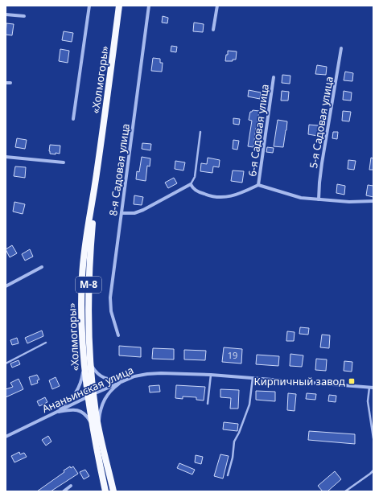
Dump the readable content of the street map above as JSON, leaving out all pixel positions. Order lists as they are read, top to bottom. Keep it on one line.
{"streets":{"highway":["«Холмогоры»","М-8"],"street":["5-я Садовая улица","6-я Садовая улица","8-я Садовая улица","Ананьинская улица"]},"crossings":[["«Холмогоры»","Ананьинская улица"]],"places":{"transit":["Кирпичный завод"]},"house_numbers":["19"]}
